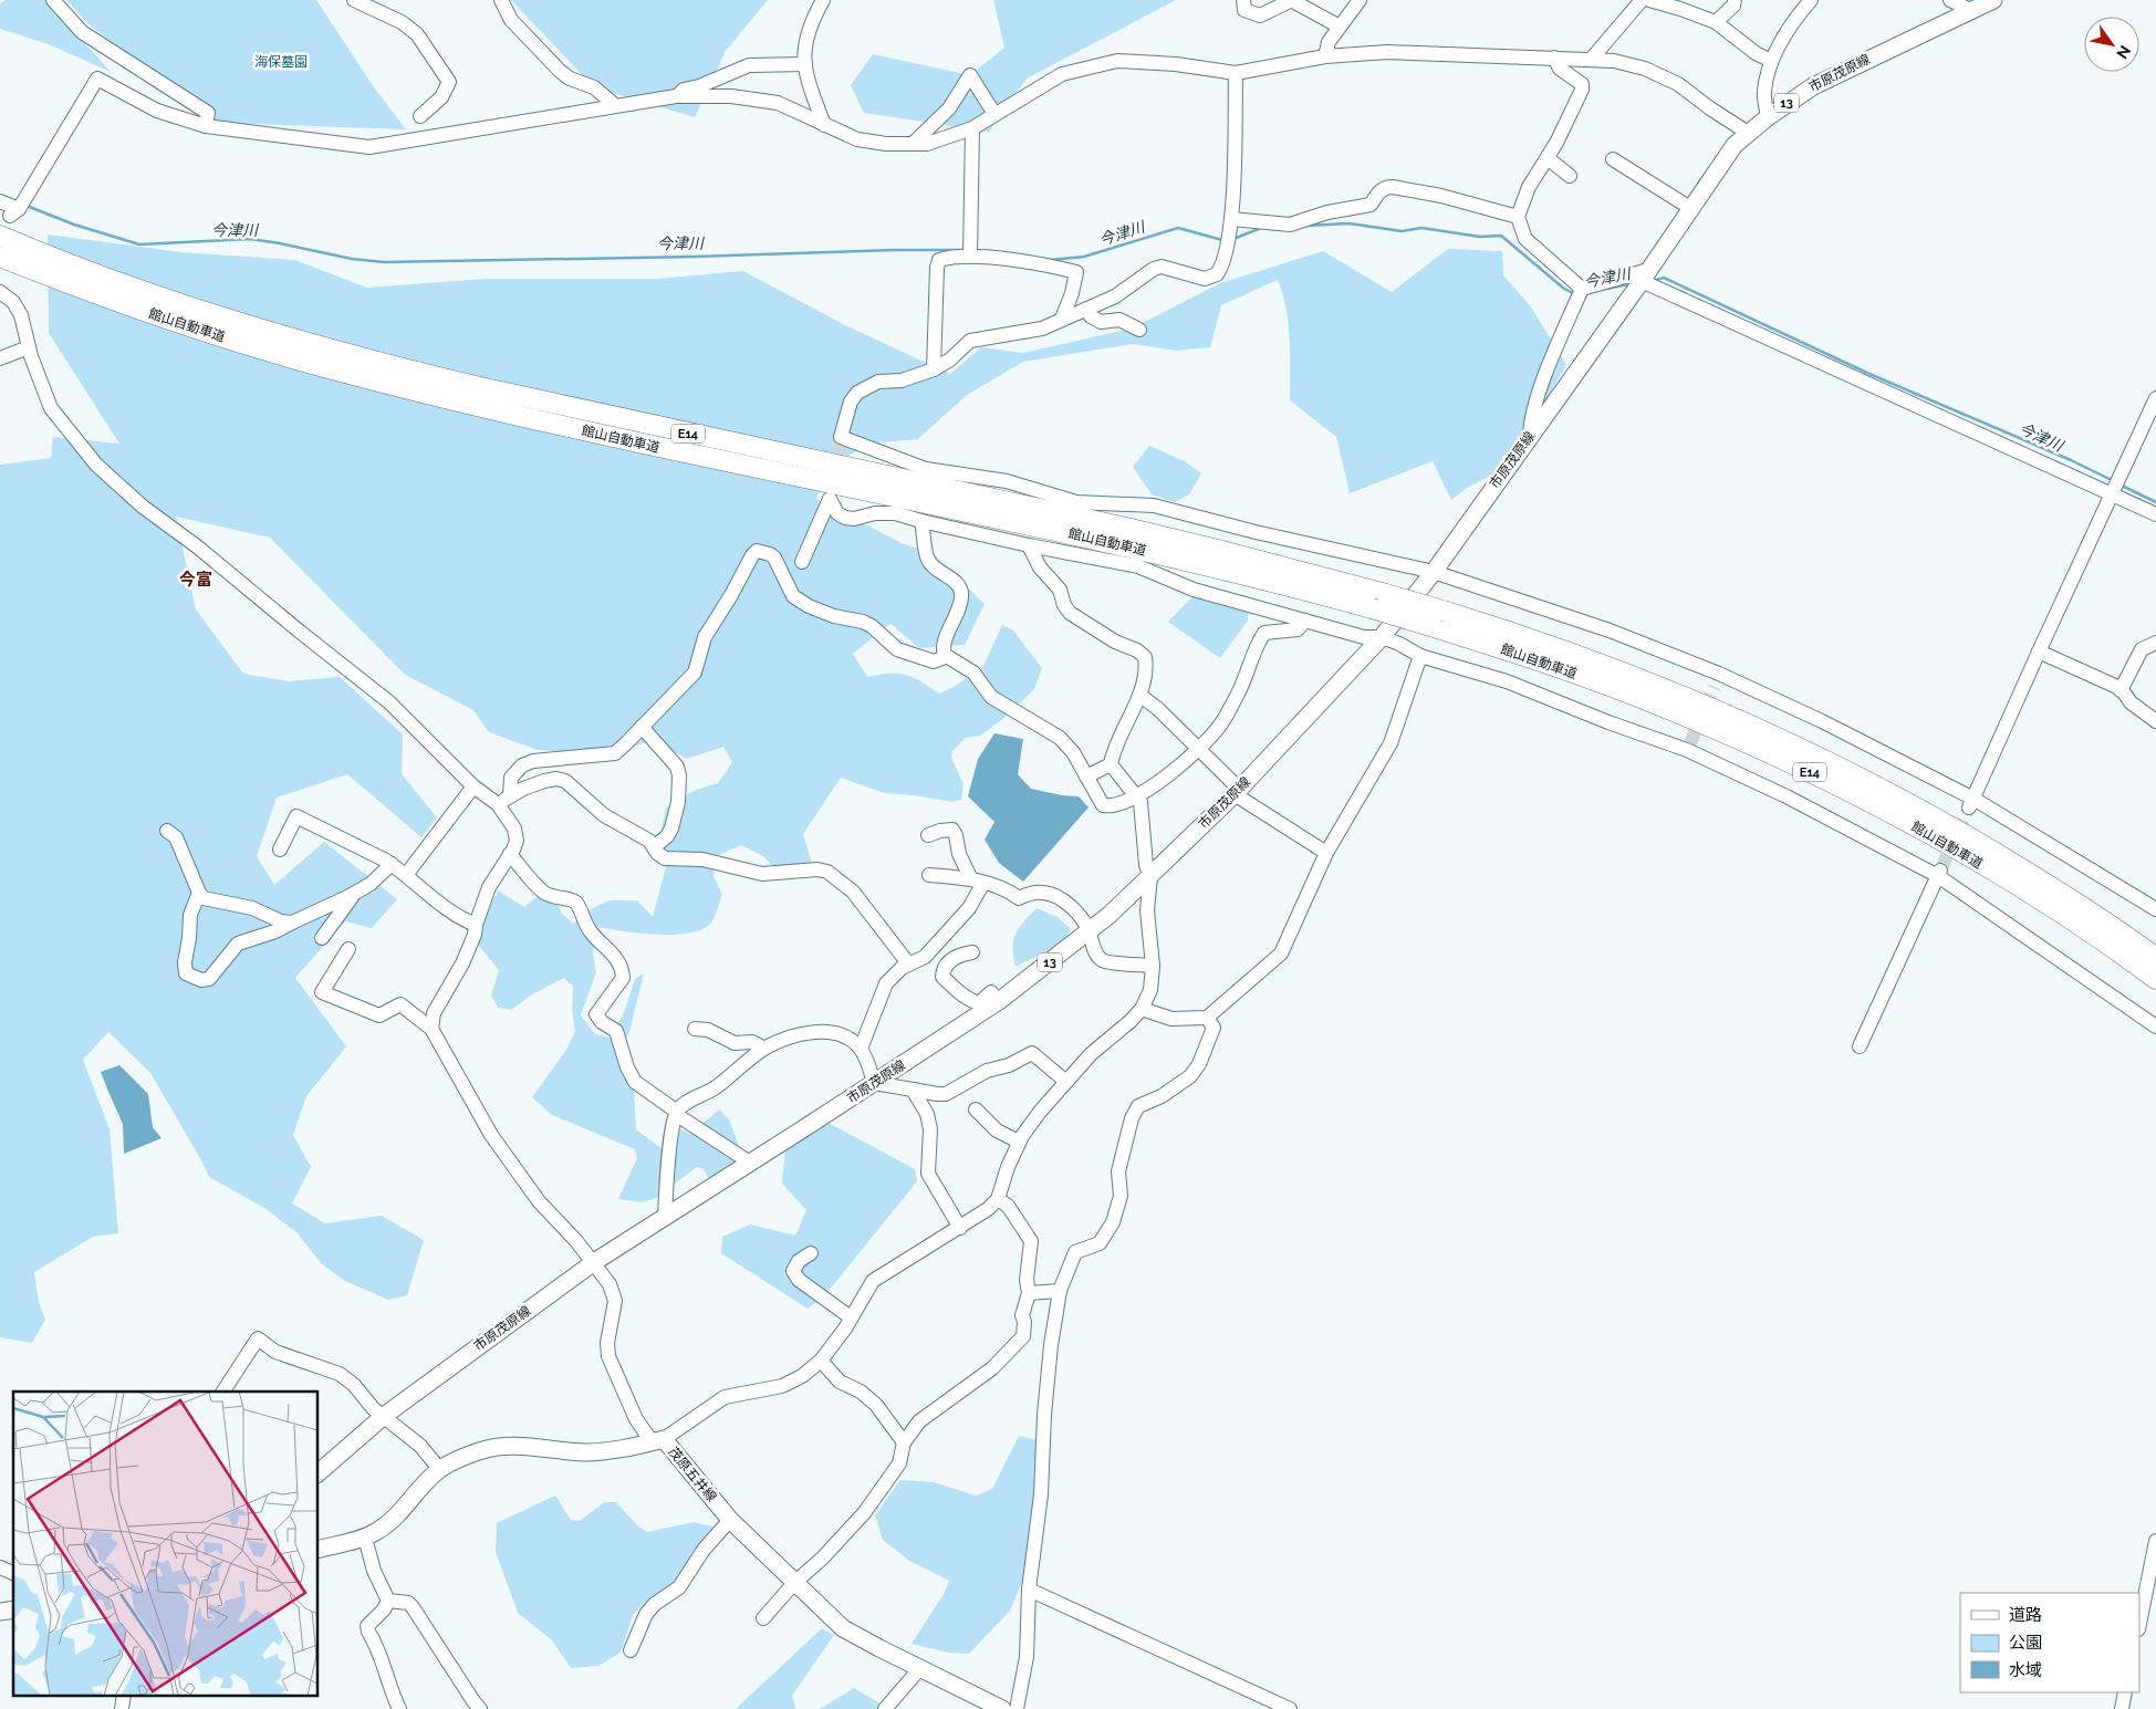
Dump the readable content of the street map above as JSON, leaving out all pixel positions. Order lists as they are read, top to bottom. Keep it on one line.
{"streets":{"highway":["館山自動車道","E14"],"main road":["市原茂原線","13","茂原五井線"]},"districts":["今富"],"water":["今津川"],"parks":["海保墓園"],"legend":["道路","公園","水域"],"north":"bottom right"}
